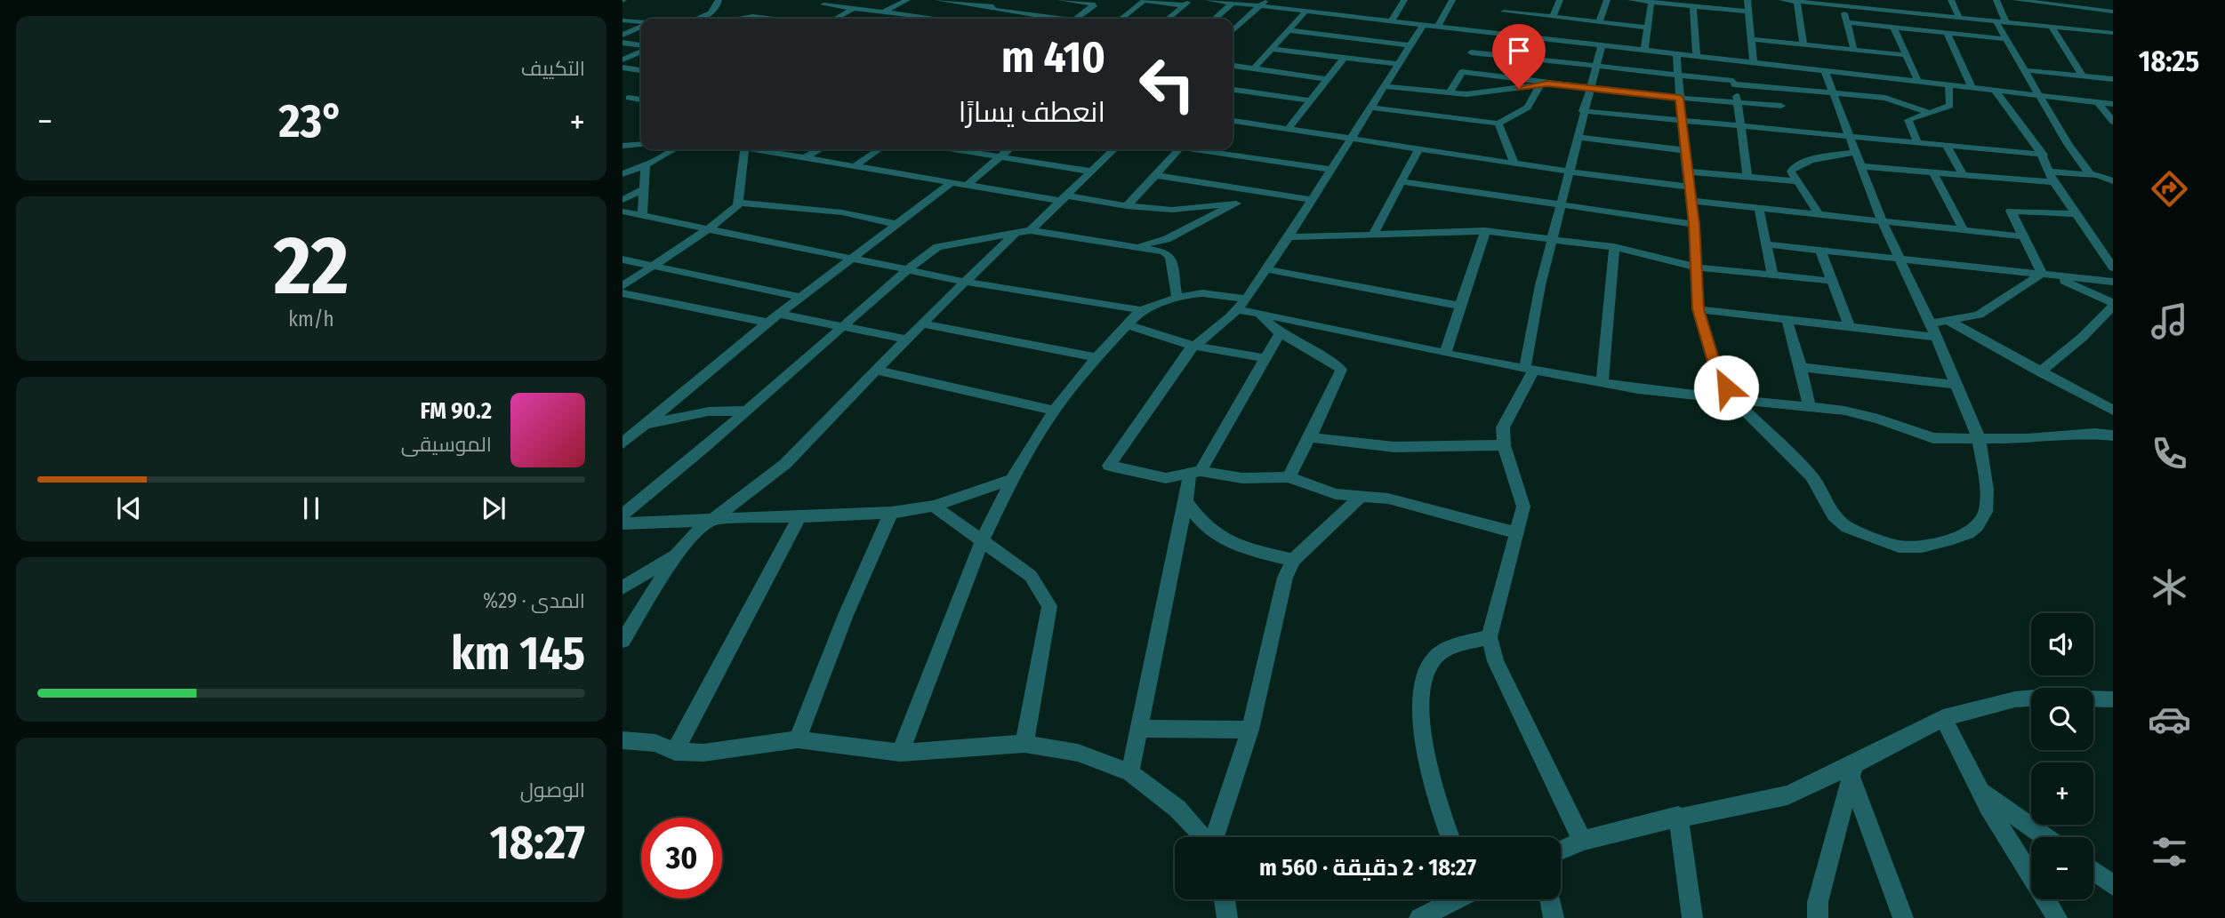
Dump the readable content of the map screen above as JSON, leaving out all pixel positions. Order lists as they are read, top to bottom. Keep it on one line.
{"page":{"tabs":"18:25","tile":["التكييف",["22","km/h"],["المدى · 29%","145 km"],["الوصول","18:27"]],"turn":["410 m","انعطف يسارًا"],"heat":["−","23°","+"],"song":["90.2 FM","الموسيقى"],"map_buttons":["+","−"],"limit":"30","trip":"18:27 · 2 دقيقة · 560 m"}}
